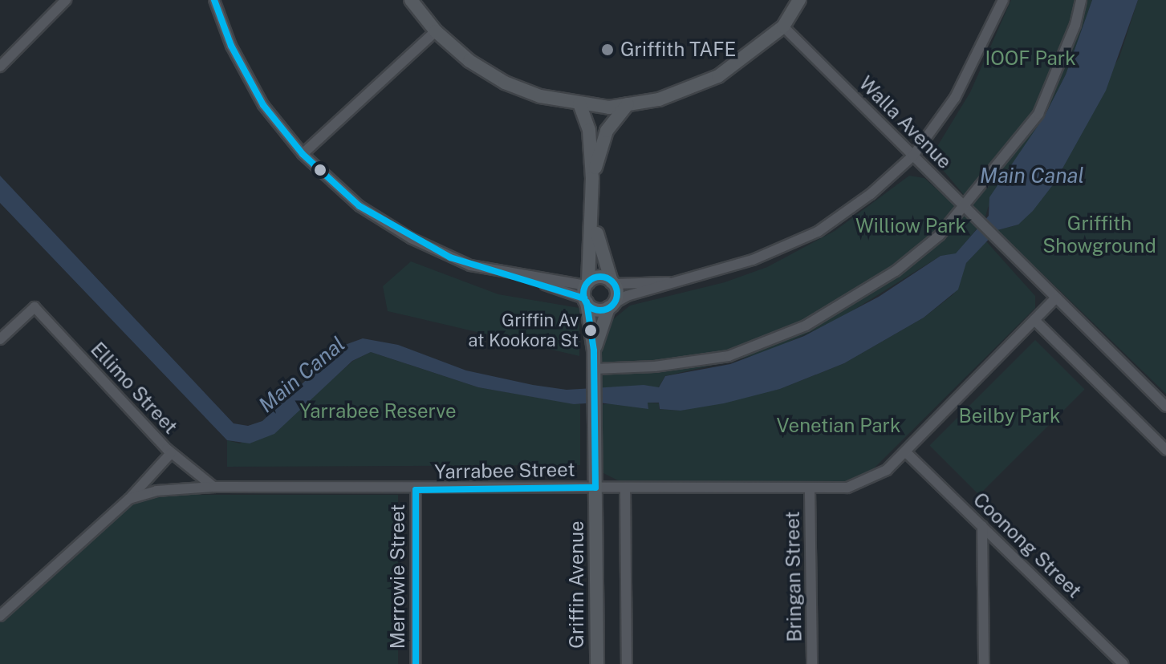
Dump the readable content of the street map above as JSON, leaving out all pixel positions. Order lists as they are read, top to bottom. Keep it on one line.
{"streets":{"main road":["Griffin Avenue"],"street":["Walla Avenue","Ellimo Street","Yarrabee Street","Coonong Street","Merrowie Street","Bringan Street"]},"crossings":[["Walla Avenue","Yarrabee Street"],["Ellimo Street","Yarrabee Street"],["Yarrabee Street","Coonong Street"],["Yarrabee Street","Merrowie Street"],["Yarrabee Street","Bringan Street"],["Yarrabee Street","Griffin Avenue"]],"water":["Main Canal"],"parks":["IOOF Park","Griffith Showground","Williow Park","Yarrabee Reserve","Beilby Park","Venetian Park"],"places":["Griffith TAFE","Griffin Av at Kookora St"]}
